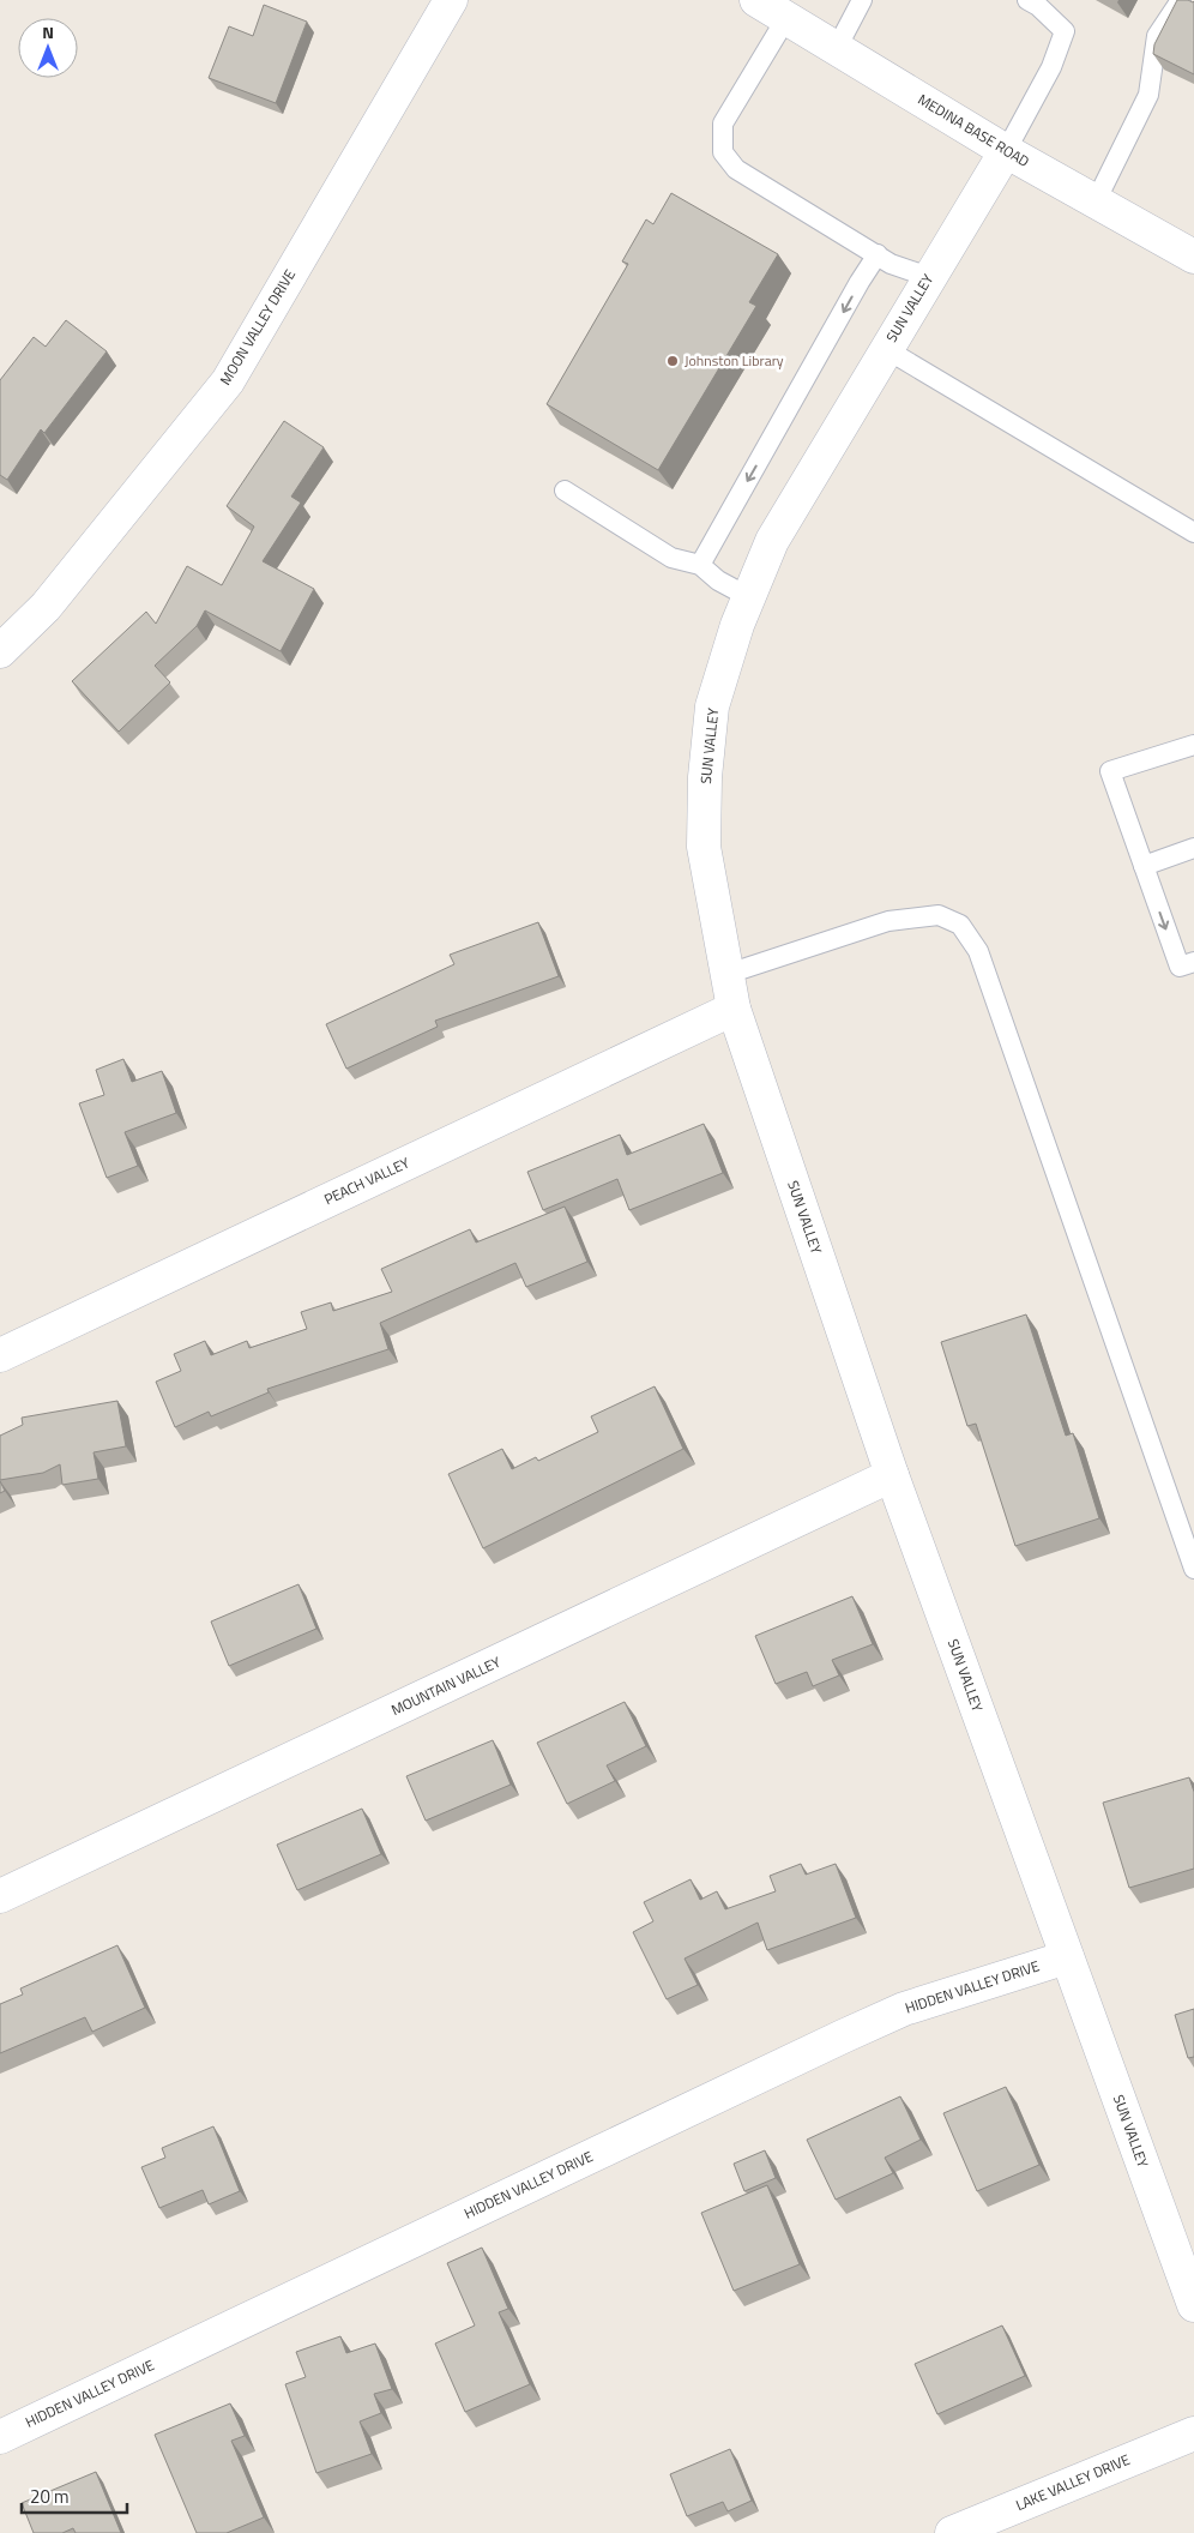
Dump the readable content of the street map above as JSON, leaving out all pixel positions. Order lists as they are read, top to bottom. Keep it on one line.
{"streets":{"street":["MEDINA BASE ROAD","SUN VALLEY","MOON VALLEY DRIVE","PEACH VALLEY","MOUNTAIN VALLEY","HIDDEN VALLEY DRIVE","LAKE VALLEY DRIVE"]},"crossings":[["MEDINA BASE ROAD","SUN VALLEY"],["SUN VALLEY","PEACH VALLEY"],["SUN VALLEY","MOUNTAIN VALLEY"],["SUN VALLEY","HIDDEN VALLEY DRIVE"]],"places":["Johnston Library"],"scale_bar":"20 m","north":"top"}
